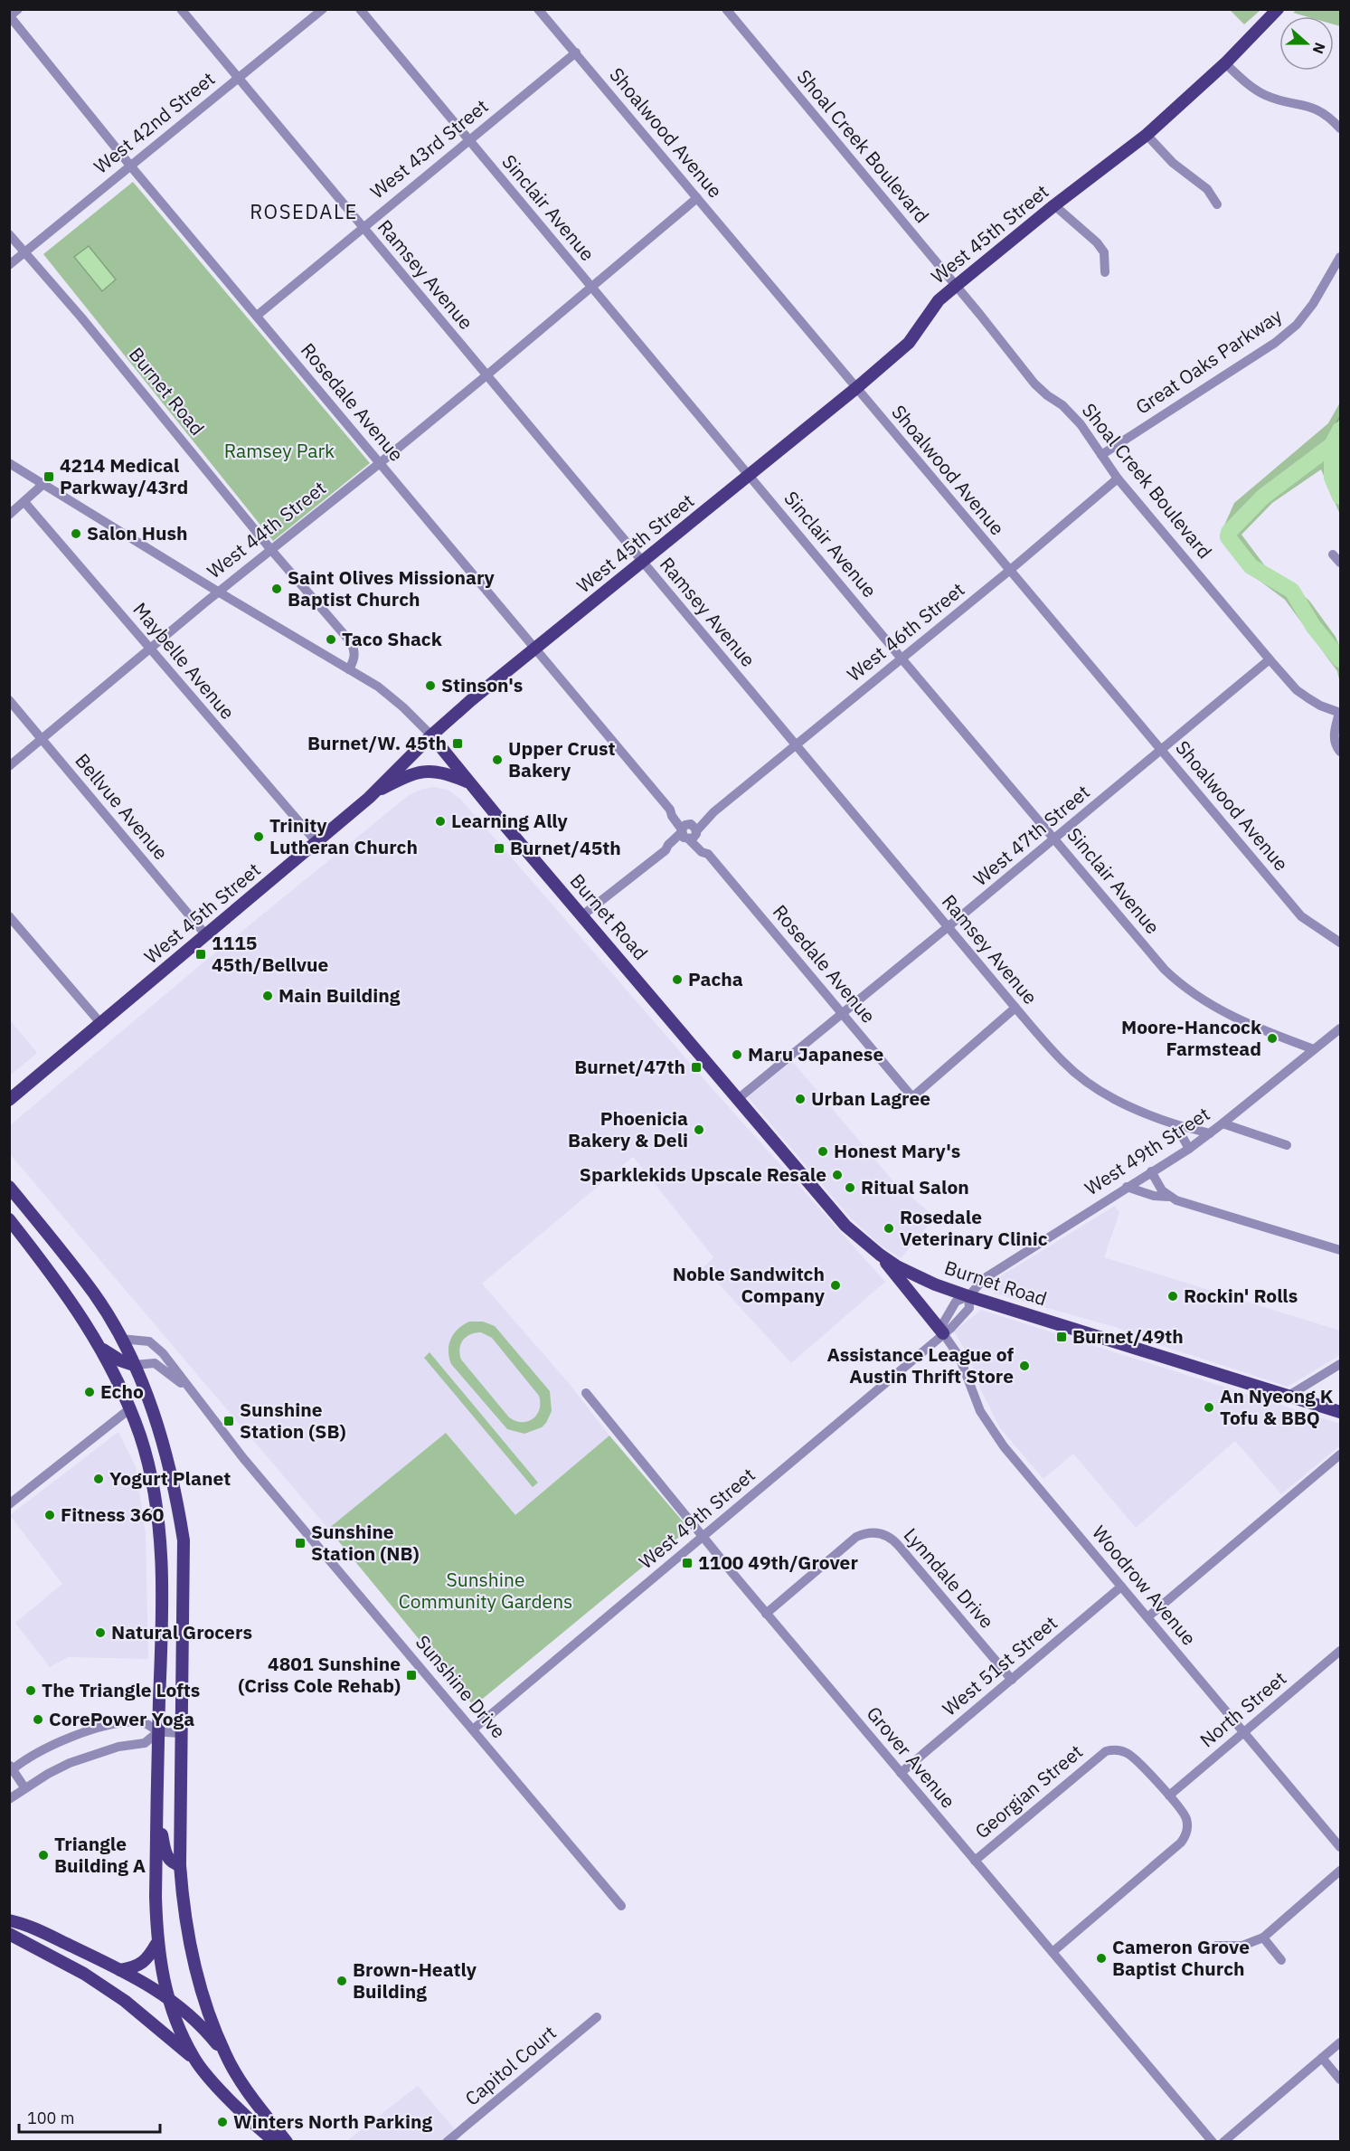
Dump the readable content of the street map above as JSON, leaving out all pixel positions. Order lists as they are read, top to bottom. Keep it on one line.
{"streets":{"main road":["West 45th Street","Burnet Road"],"street":["West 42nd Street","Shoalwood Avenue","Shoal Creek Boulevard","West 43rd Street","Sinclair Avenue","Ramsey Avenue","Great Oaks Parkway","Rosedale Avenue","West 44th Street","West 46th Street","Maybelle Avenue","Bellvue Avenue","West 47th Street","West 49th Street","Lynndale Drive","Woodrow Avenue","West 51st Street","Sunshine Drive","North Street","Grover Avenue","Georgian Street","Capitol Court"]},"crossings":[["West 42nd Street","Ramsey Avenue"],["West 42nd Street","Burnet Road"],["West 42nd Street","Rosedale Avenue"],["Shoalwood Avenue","West 43rd Street"],["Shoalwood Avenue","West 45th Street"],["Shoalwood Avenue","West 44th Street"],["Shoalwood Avenue","West 46th Street"],["Shoalwood Avenue","West 47th Street"],["Shoal Creek Boulevard","West 45th Street"],["Shoal Creek Boulevard","Great Oaks Parkway"],["Shoal Creek Boulevard","West 46th Street"],["Shoal Creek Boulevard","West 47th Street"],["West 43rd Street","Sinclair Avenue"],["West 43rd Street","Ramsey Avenue"],["West 43rd Street","Rosedale Avenue"],["Sinclair Avenue","West 45th Street"],["Sinclair Avenue","West 44th Street"],["Sinclair Avenue","West 46th Street"],["Sinclair Avenue","West 47th Street"],["Sinclair Avenue","West 49th Street"],["West 45th Street","Ramsey Avenue"],["West 45th Street","Burnet Road"],["West 45th Street","Rosedale Avenue"],["West 45th Street","Maybelle Avenue"],["West 45th Street","Bellvue Avenue"],["Ramsey Avenue","Rosedale Avenue"],["Ramsey Avenue","West 44th Street"],["Ramsey Avenue","West 46th Street"],["Ramsey Avenue","West 47th Street"],["Ramsey Avenue","West 49th Street"],["Burnet Road","West 44th Street"],["Burnet Road","West 46th Street"],["Burnet Road","West 47th Street"],["Burnet Road","West 49th Street"],["Rosedale Avenue","West 44th Street"],["Rosedale Avenue","West 46th Street"],["Rosedale Avenue","West 47th Street"],["West 44th Street","Maybelle Avenue"],["West 44th Street","Bellvue Avenue"],["West 49th Street","Woodrow Avenue"],["West 49th Street","Sunshine Drive"],["West 49th Street","Grover Avenue"],["Lynndale Drive","West 51st Street"],["Lynndale Drive","Grover Avenue"],["Woodrow Avenue","West 51st Street"],["Woodrow Avenue","North Street"],["West 51st Street","Grover Avenue"],["North Street","Georgian Street"],["Grover Avenue","Georgian Street"]],"districts":["ROSEDALE"],"parks":["Ramsey Park","Sunshine Community Gardens"],"places":{"transit":["4214 Medical Parkway/43rd","Burnet/W. 45th","Burnet/45th","1115 45th/Bellvue","Burnet/47th","Burnet/49th","Sunshine Station (SB)","Sunshine Station (NB)","1100 49th/Grover","4801 Sunshine (Criss Cole Rehab)"],"other":["Salon Hush","Saint Olives Missionary Baptist Church","Taco Shack","Stinson's","Upper Crust Bakery","Learning Ally","Trinity Lutheran Church","Pacha","Main Building","Moore-Hancock Farmstead","Maru Japanese","Urban Lagree","Phoenicia Bakery & Deli","Honest Mary's","Sparklekids Upscale Resale","Ritual Salon","Rosedale Veterinary Clinic","Noble Sandwitch Company","Rockin' Rolls","Assistance League of Austin Thrift Store","Echo","An Nyeong K Tofu & BBQ","Yogurt Planet","Fitness 360","Natural Grocers","The Triangle Lofts","CorePower Yoga","Triangle Building A","Cameron Grove Baptist Church","Brown-Heatly Building","Winters North Parking"]},"scale_bar":"100 m","north":"right"}
